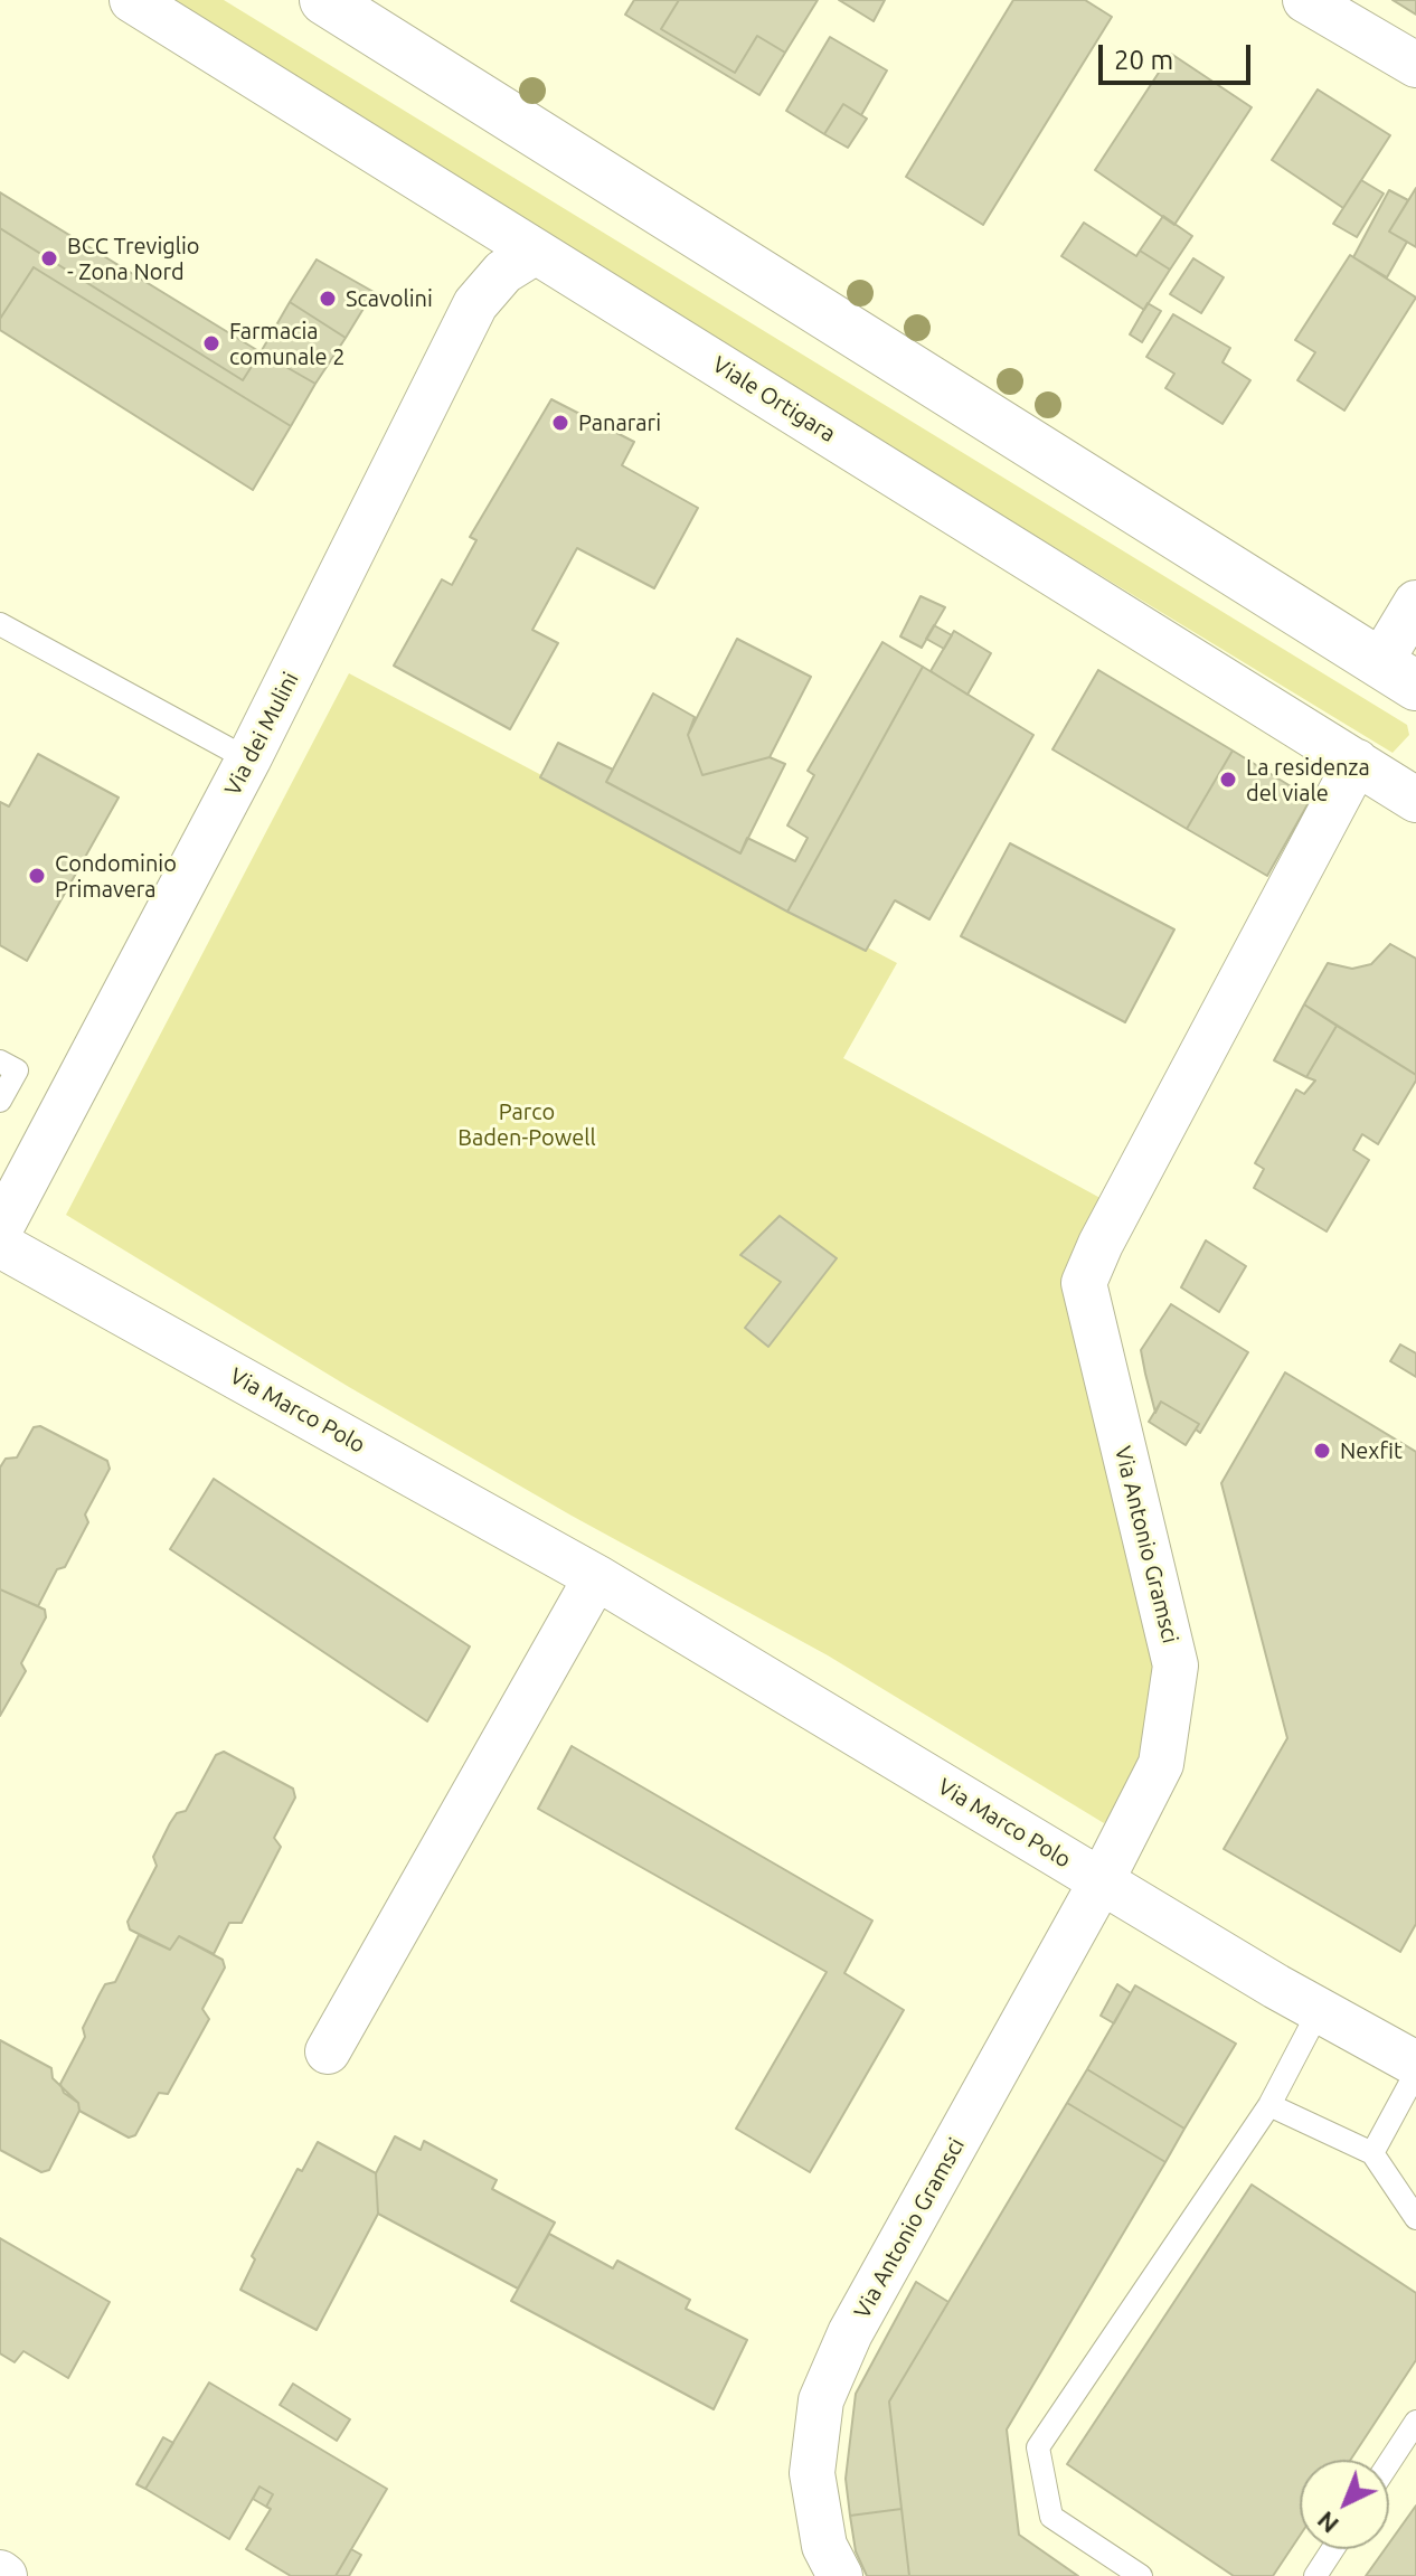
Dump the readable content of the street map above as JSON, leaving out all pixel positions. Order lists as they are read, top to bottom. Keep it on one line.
{"streets":{"street":["Viale Ortigara","Via dei Mulini","Via Marco Polo","Via Antonio Gramsci"]},"crossings":[["Viale Ortigara","Via dei Mulini"],["Viale Ortigara","Via Antonio Gramsci"],["Via Marco Polo","Via Antonio Gramsci"]],"parks":["Parco Baden-Powell"],"places":["BCC Treviglio - Zona Nord","Scavolini","Farmacia comunale 2","Panarari","La residenza del viale","Condominio Primavera","Nexfit"],"scale_bar":"20 m","north":"bottom left"}
